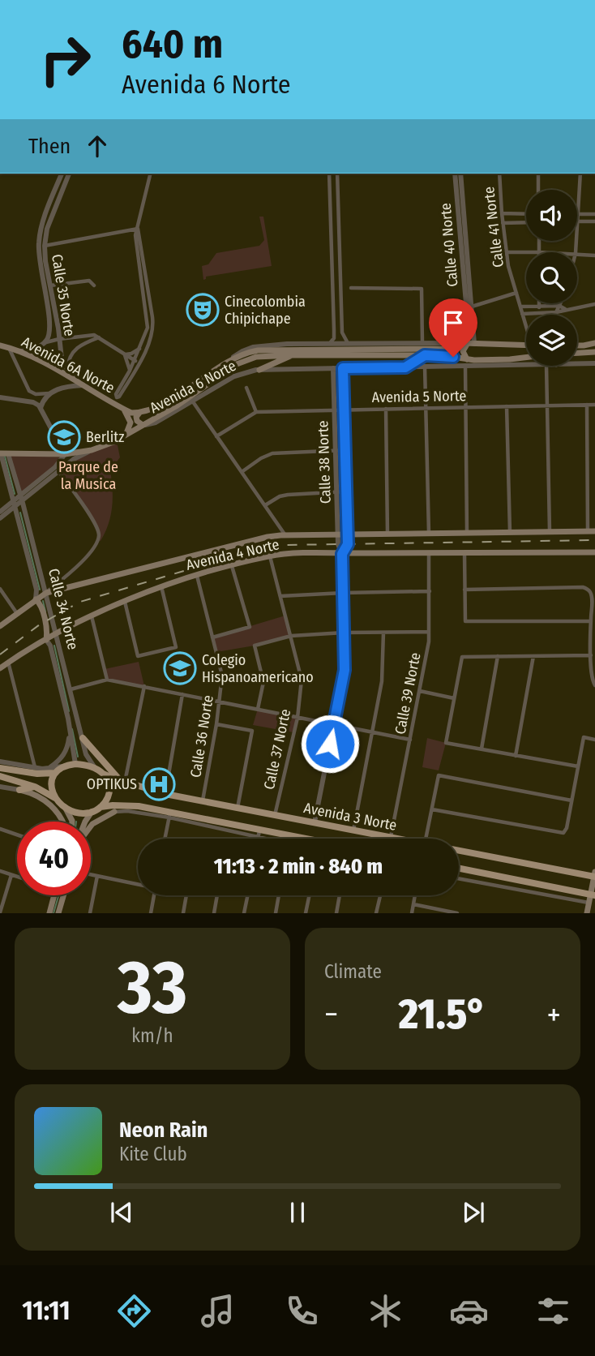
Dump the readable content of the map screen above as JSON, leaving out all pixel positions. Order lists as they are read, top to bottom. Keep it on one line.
{"streets":{"main road":["Avenida 6A Norte","Avenida 6 Norte","Avenida 4 Norte","Avenida 3 Norte"],"street":["Calle 41 Norte","Calle 40 Norte","Calle 35 Norte","Avenida 5 Norte","Calle 38 Norte","Calle 34 Norte","Calle 39 Norte","Calle 36 Norte","Calle 37 Norte"]},"crossings":[["Calle 40 Norte","Avenida 6 Norte"],["Calle 35 Norte","Avenida 6A Norte"],["Calle 35 Norte","Avenida 6 Norte"],["Avenida 6A Norte","Avenida 6 Norte"],["Avenida 6 Norte","Calle 38 Norte"],["Avenida 6 Norte","Calle 34 Norte"],["Avenida 5 Norte","Calle 38 Norte"],["Calle 38 Norte","Avenida 4 Norte"],["Calle 38 Norte","Avenida 3 Norte"],["Avenida 4 Norte","Calle 34 Norte"],["Avenida 4 Norte","Calle 39 Norte"],["Avenida 4 Norte","Calle 36 Norte"],["Avenida 4 Norte","Calle 37 Norte"],["Calle 34 Norte","Avenida 3 Norte"],["Calle 39 Norte","Avenida 3 Norte"],["Calle 36 Norte","Avenida 3 Norte"],["Calle 37 Norte","Avenida 3 Norte"]],"parks":["Parque de la Musica"],"places":{"theatre":["Cinecolombia Chipichape"],"school or university":["Berlitz","Colegio Hispanoamericano"],"hospital":["OPTIKUS"]},"page":{"turn":["640 m","Avenida 6 Norte"],"then":"Then","limit":"40","trip":"11:13 · 2 min · 840 m","tile":[["33","km/h"],"Climate"],"heat":["−","21.5°","+"],"song":["Neon Rain","Kite Club"],"tabs":"11:11"}}
